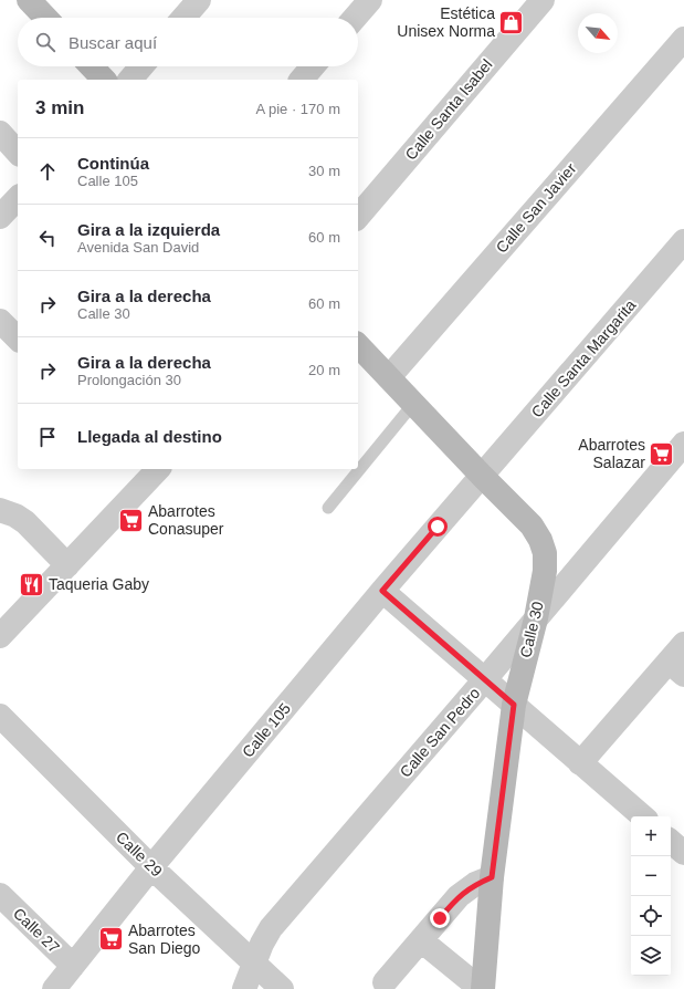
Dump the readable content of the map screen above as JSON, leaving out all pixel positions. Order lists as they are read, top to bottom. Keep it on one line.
{"streets":{"street":["Calle Santa Isabel","Calle San Javier","Calle Santa Margarita","Calle 30","Calle 105","Calle San Pedro","Calle 29","Calle 27"]},"crossings":[["Calle San Javier","Calle 30"],["Calle Santa Margarita","Calle 30"],["Calle Santa Margarita","Calle 105"],["Calle 30","Calle 105"],["Calle 30","Calle San Pedro"],["Calle 105","Calle 29"],["Calle 105","Calle 27"],["Calle San Pedro","Calle 29"]],"places":{"shop":["Estética Unisex Norma"],"supermarket":["Abarrotes Salazar","Abarrotes Conasuper","Abarrotes San Diego"],"restaurant":["Taqueria Gaby"]},"north":"bottom right","page":{"search":"Buscar aquí","heading":["3 min","A pie · 170 m"],"list":[["Continúa","Calle 105","30 m"],["Gira a la izquierda","Avenida San David","60 m"],["Gira a la derecha","Calle 30","60 m"],["Gira a la derecha","Prolongación 30","20 m"],"Llegada al destino"],"map_buttons":["+","−"]}}
